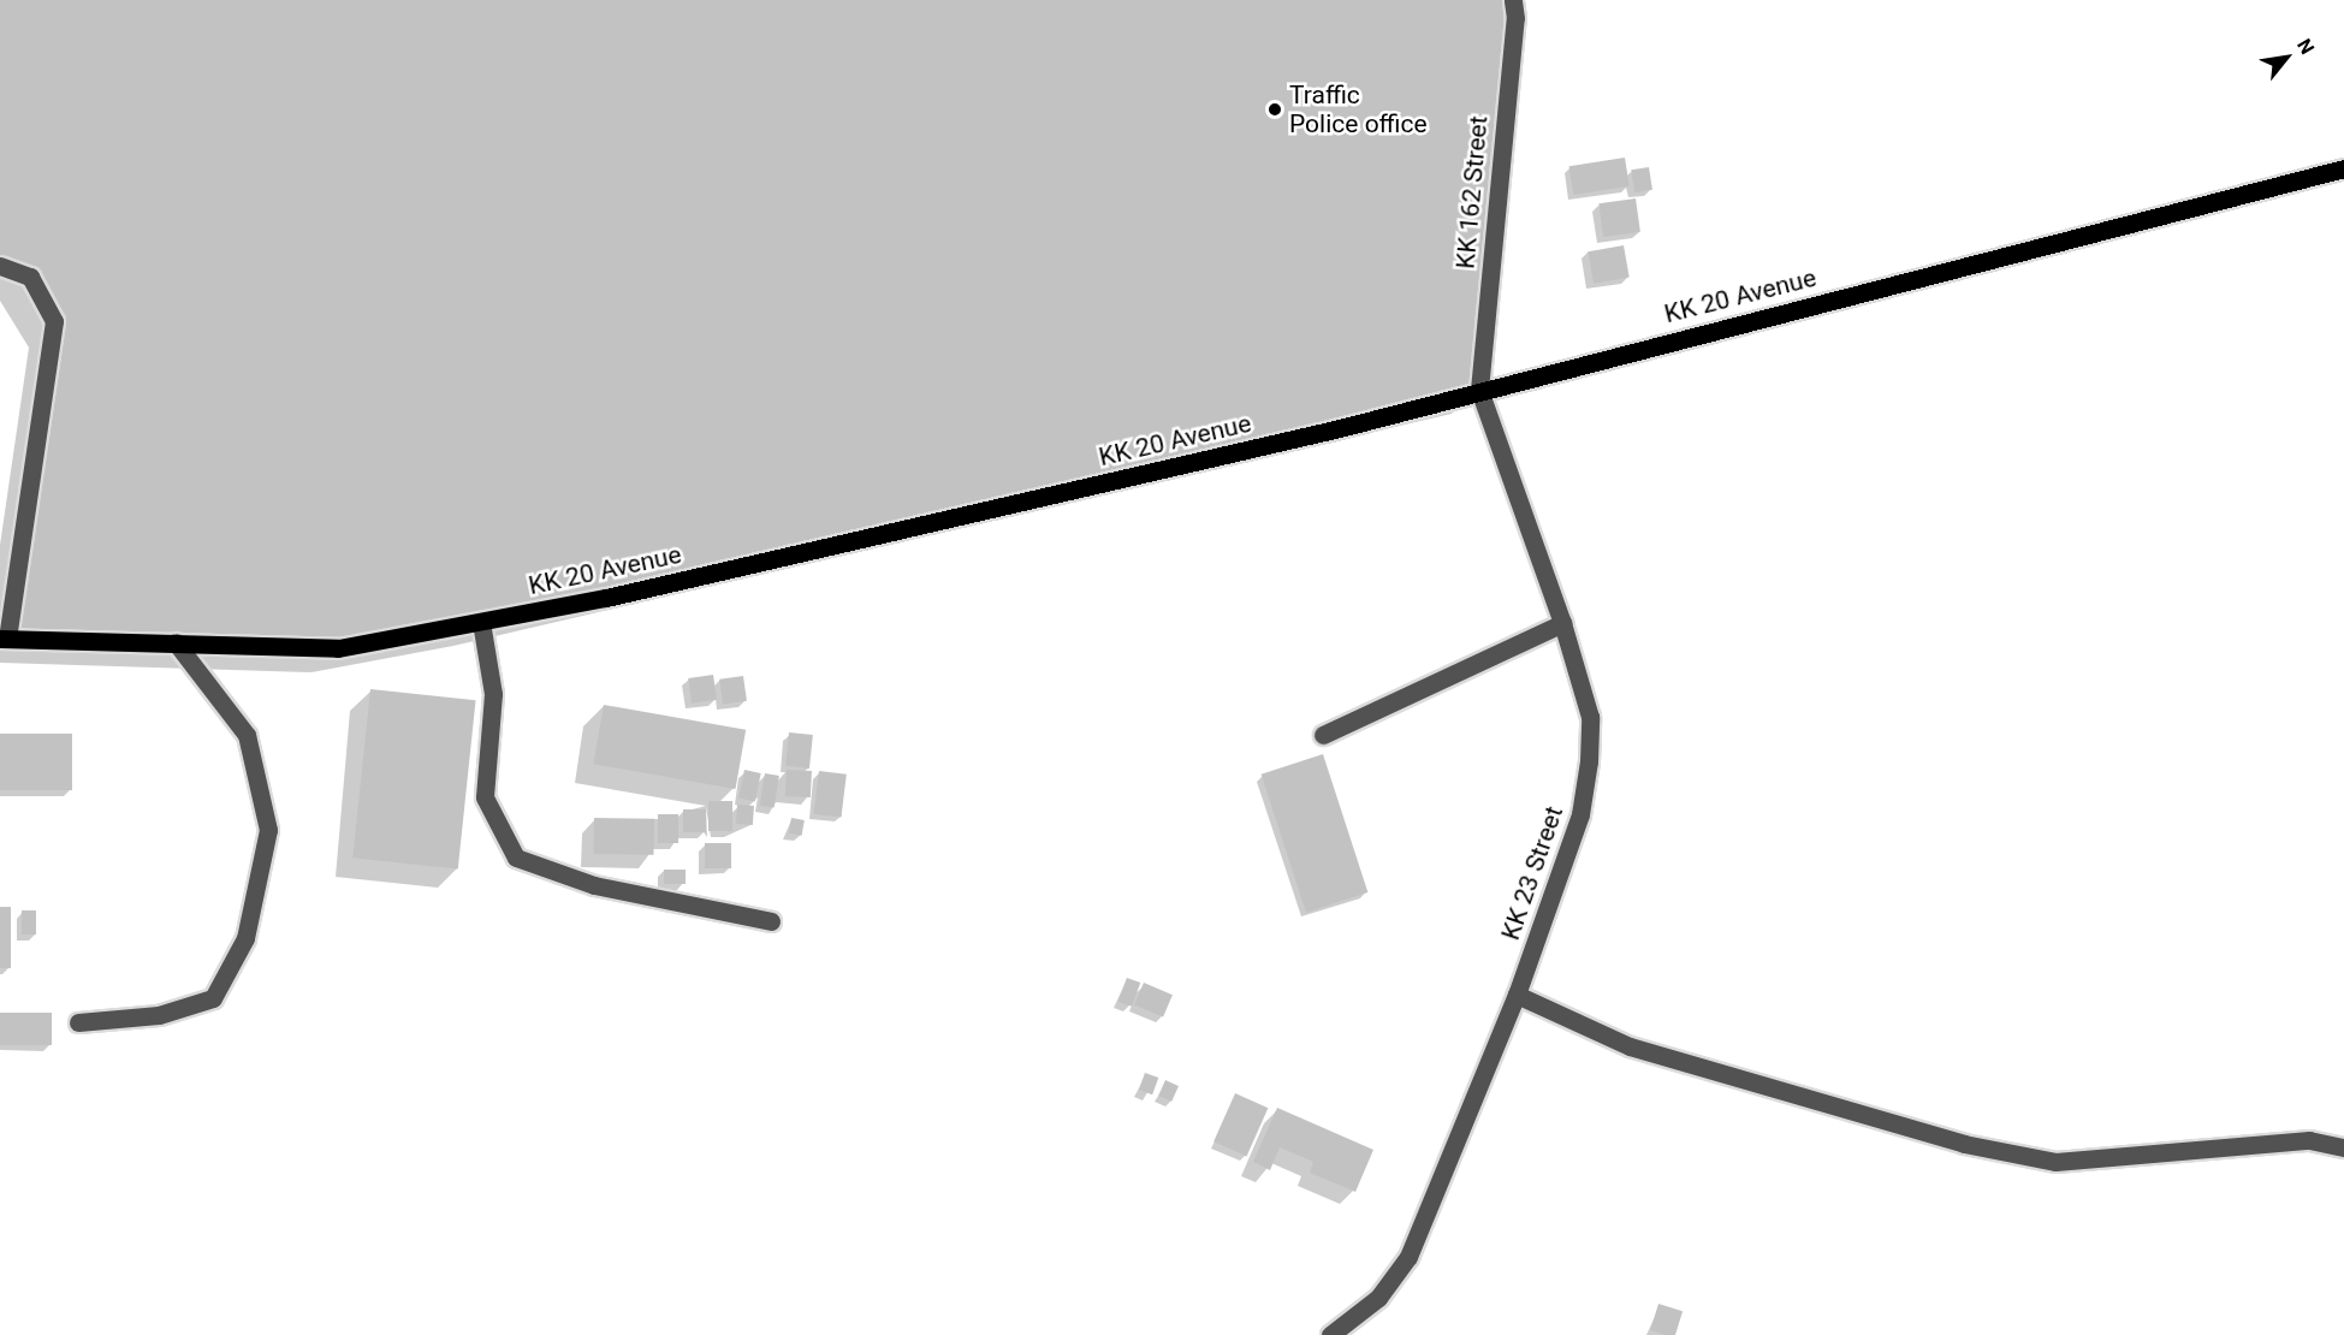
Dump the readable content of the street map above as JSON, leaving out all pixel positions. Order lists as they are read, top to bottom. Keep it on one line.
{"streets":{"main road":["KK 20 Avenue"],"street":["KK 162 Street","KK 23 Street"]},"crossings":[["KK 162 Street","KK 20 Avenue"],["KK 162 Street","KK 23 Street"],["KK 20 Avenue","KK 23 Street"]],"places":["Traffic Police office"],"north":"top right"}
